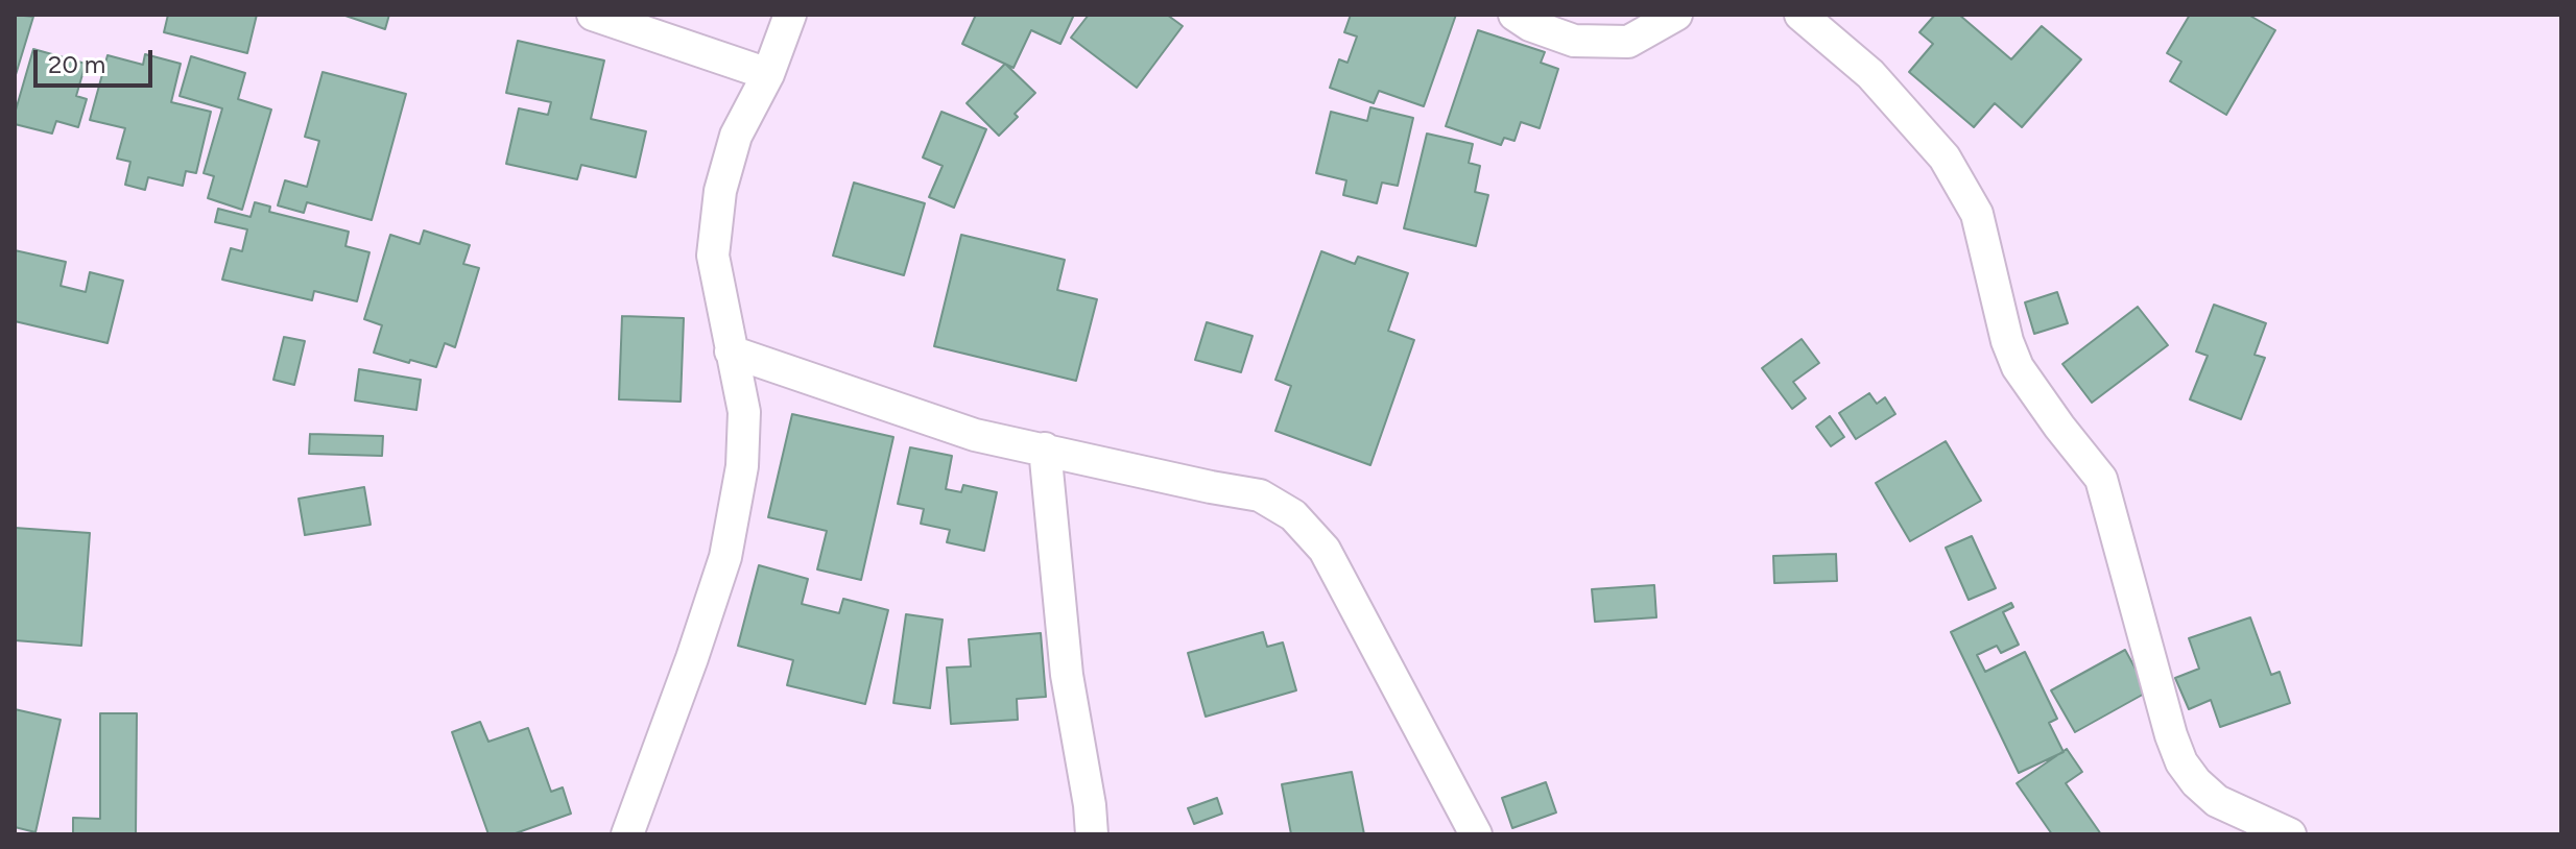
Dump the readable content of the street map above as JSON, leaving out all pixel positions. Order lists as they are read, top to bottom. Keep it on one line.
{"scale_bar":"20 m"}
